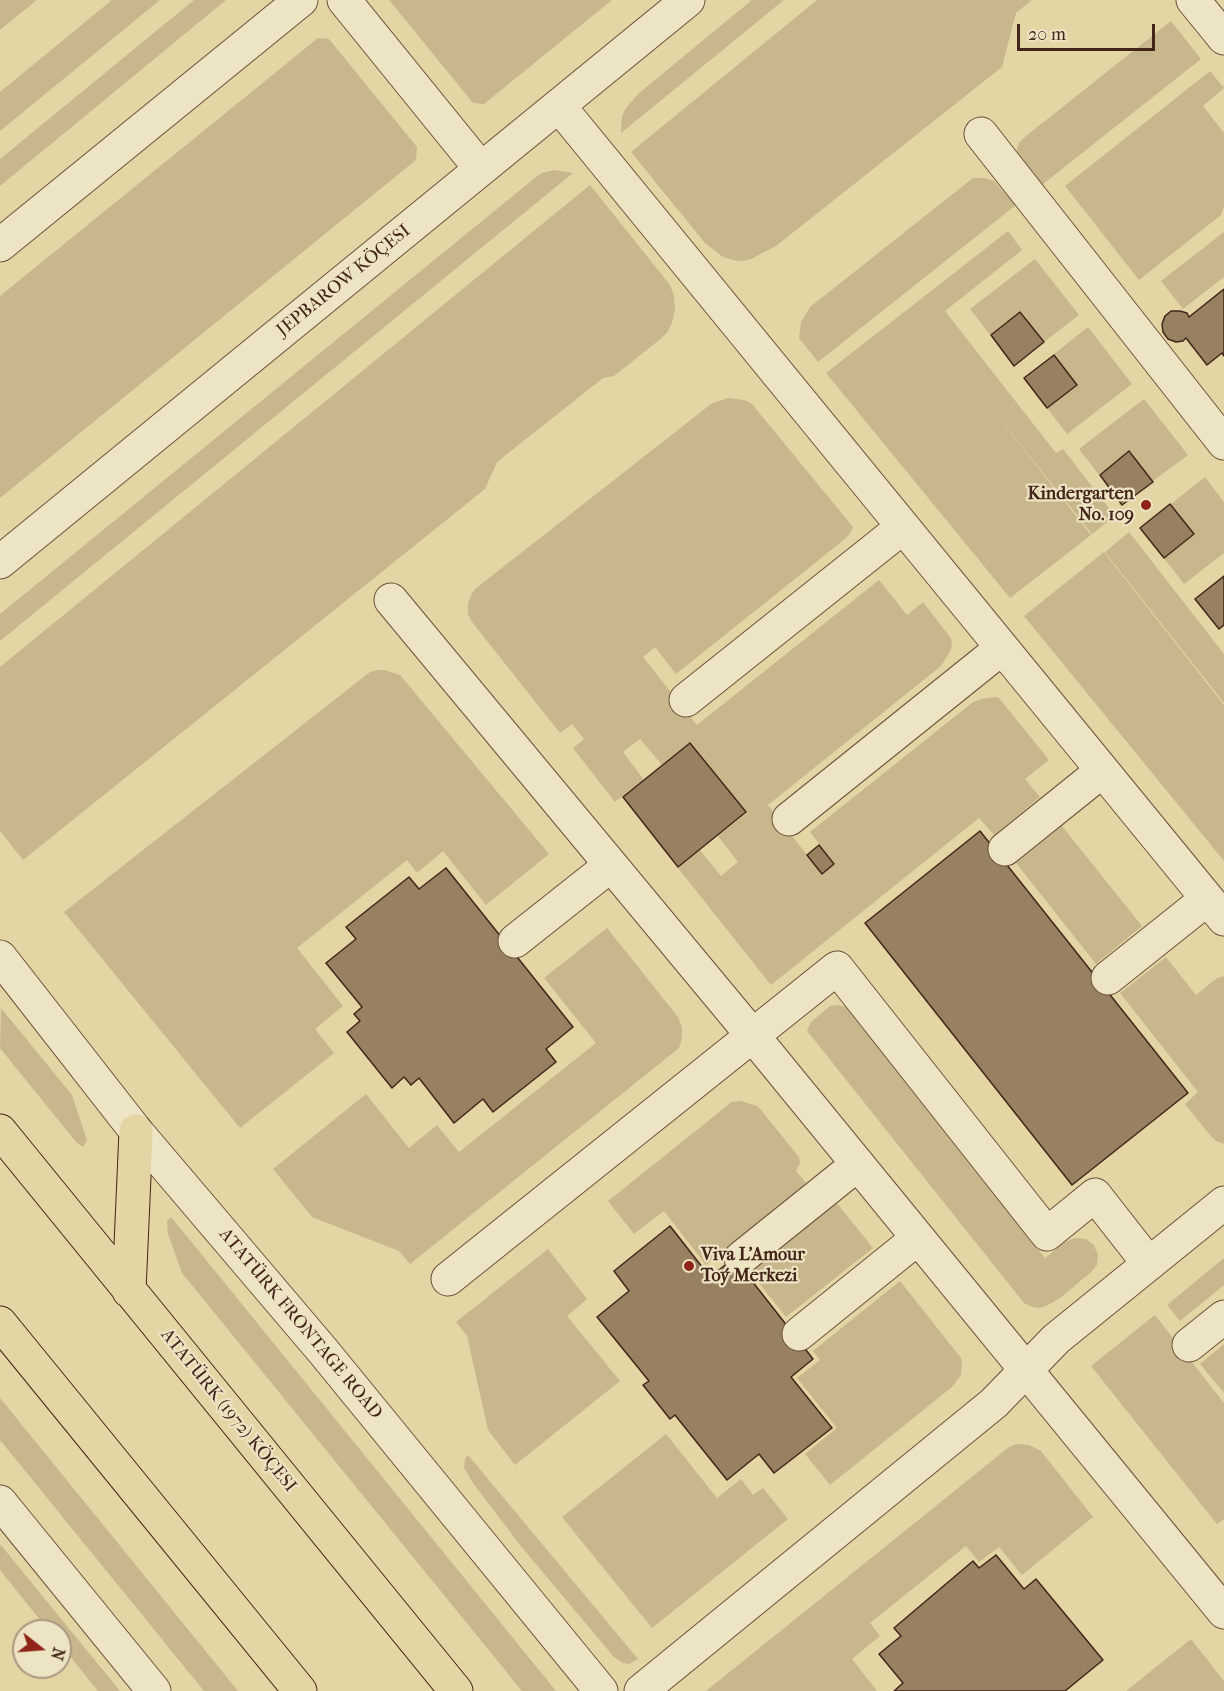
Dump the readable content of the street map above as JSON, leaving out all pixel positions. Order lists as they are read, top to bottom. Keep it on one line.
{"streets":{"main road":["ATATÜRK (1972) KÖÇESI"],"street":["JEPBAROW KÖÇESI","ATATÜRK FRONTAGE ROAD"]},"places":["Kindergarten No. 109","Viva L'Amour Toý Merkezi"],"scale_bar":"20 m","north":"right"}
